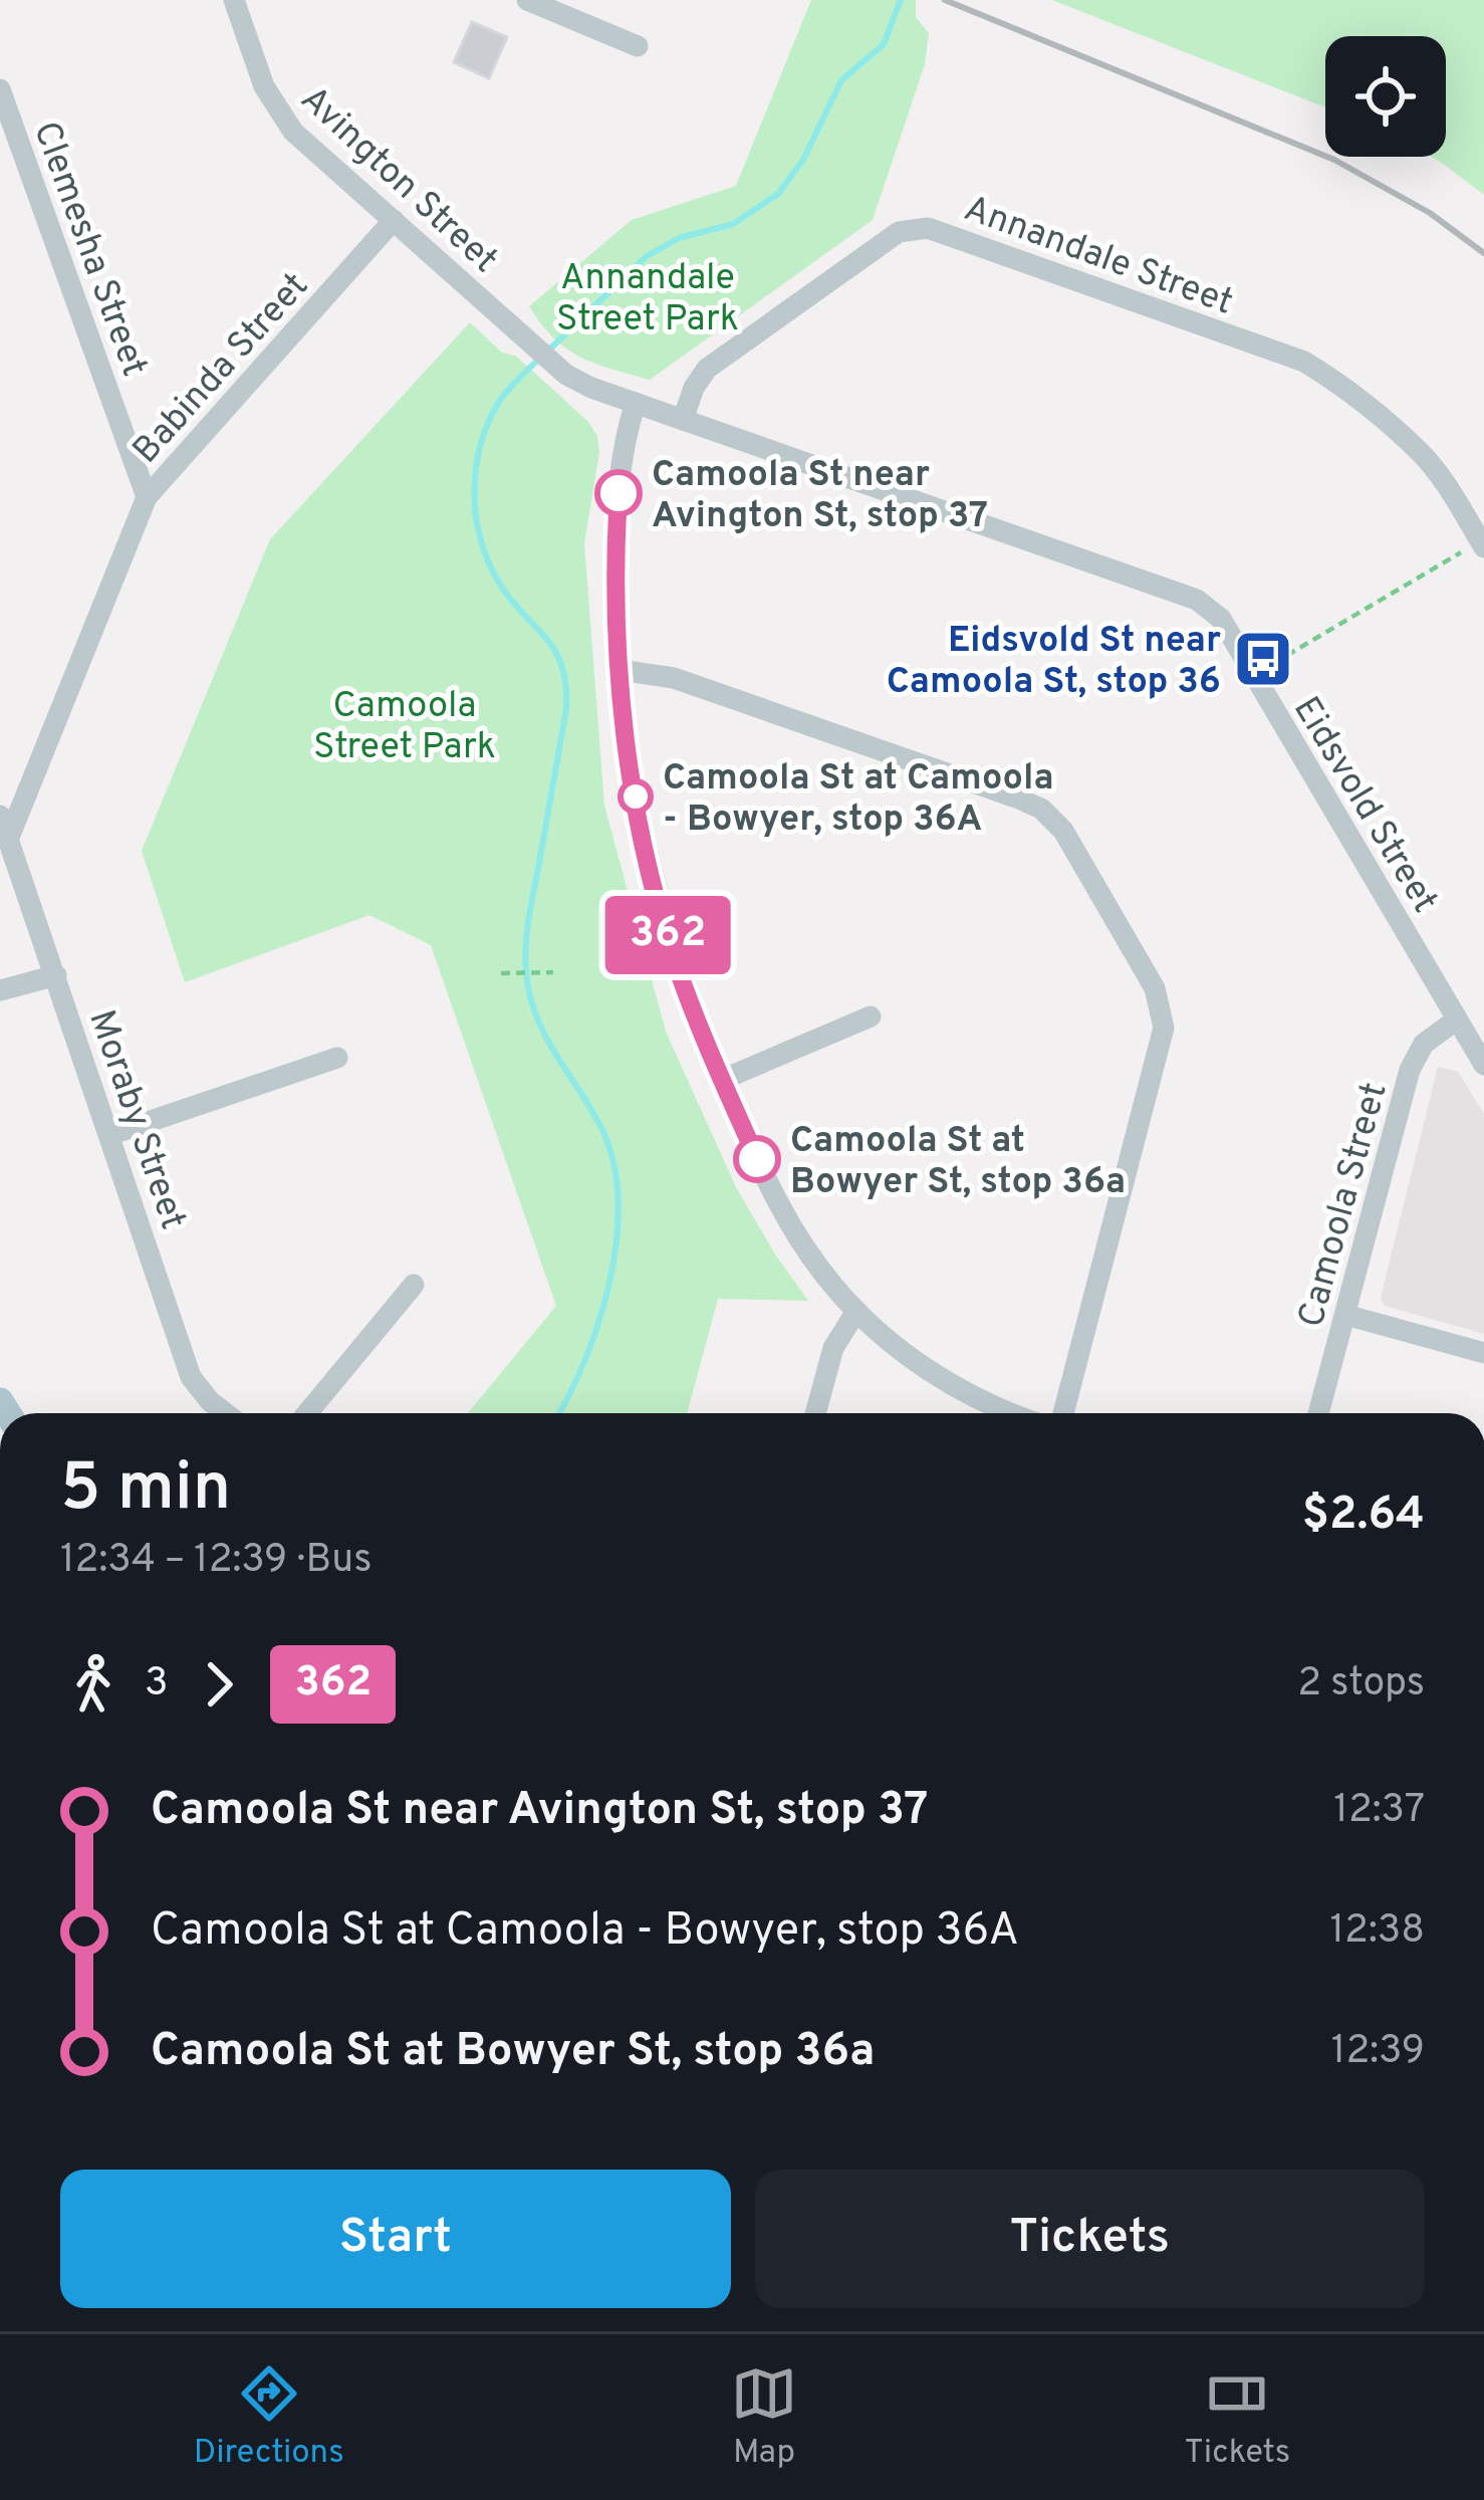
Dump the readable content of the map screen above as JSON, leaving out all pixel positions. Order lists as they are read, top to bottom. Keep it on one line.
{"streets":{"street":["Avington Street","Clemesha Street","Annandale Street","Babinda Street","Eidsvold Street","Moraby Street","Camoola Street"]},"crossings":[["Avington Street","Babinda Street"],["Avington Street","Eidsvold Street"],["Clemesha Street","Babinda Street"],["Annandale Street","Eidsvold Street"],["Babinda Street","Moraby Street"],["Eidsvold Street","Camoola Street"]],"parks":["Annandale Street Park","Camoola Street Park"],"places":{"other":["Camoola St near Avington St, stop 37","Camoola St at Camoola - Bowyer, stop 36A","Camoola St at Bowyer St, stop 36a"],"bus stop":["Eidsvold St near Camoola St, stop 36"]},"lines":["bus line 362"],"page":{"on_map":"362","heading":["5 min","12:34 – 12:39 · Bus","$2.64"],"legs":["3","362","2 stops"],"list":[{"name":"Camoola St near Avington St, stop 37","value":"12:37"},{"name":"Camoola St at Camoola - Bowyer, stop 36A","value":"12:38"},{"name":"Camoola St at Bowyer St, stop 36a","value":"12:39"}],"buttons":["Start","Tickets"],"tabs":["Directions","Map","Tickets"]}}
